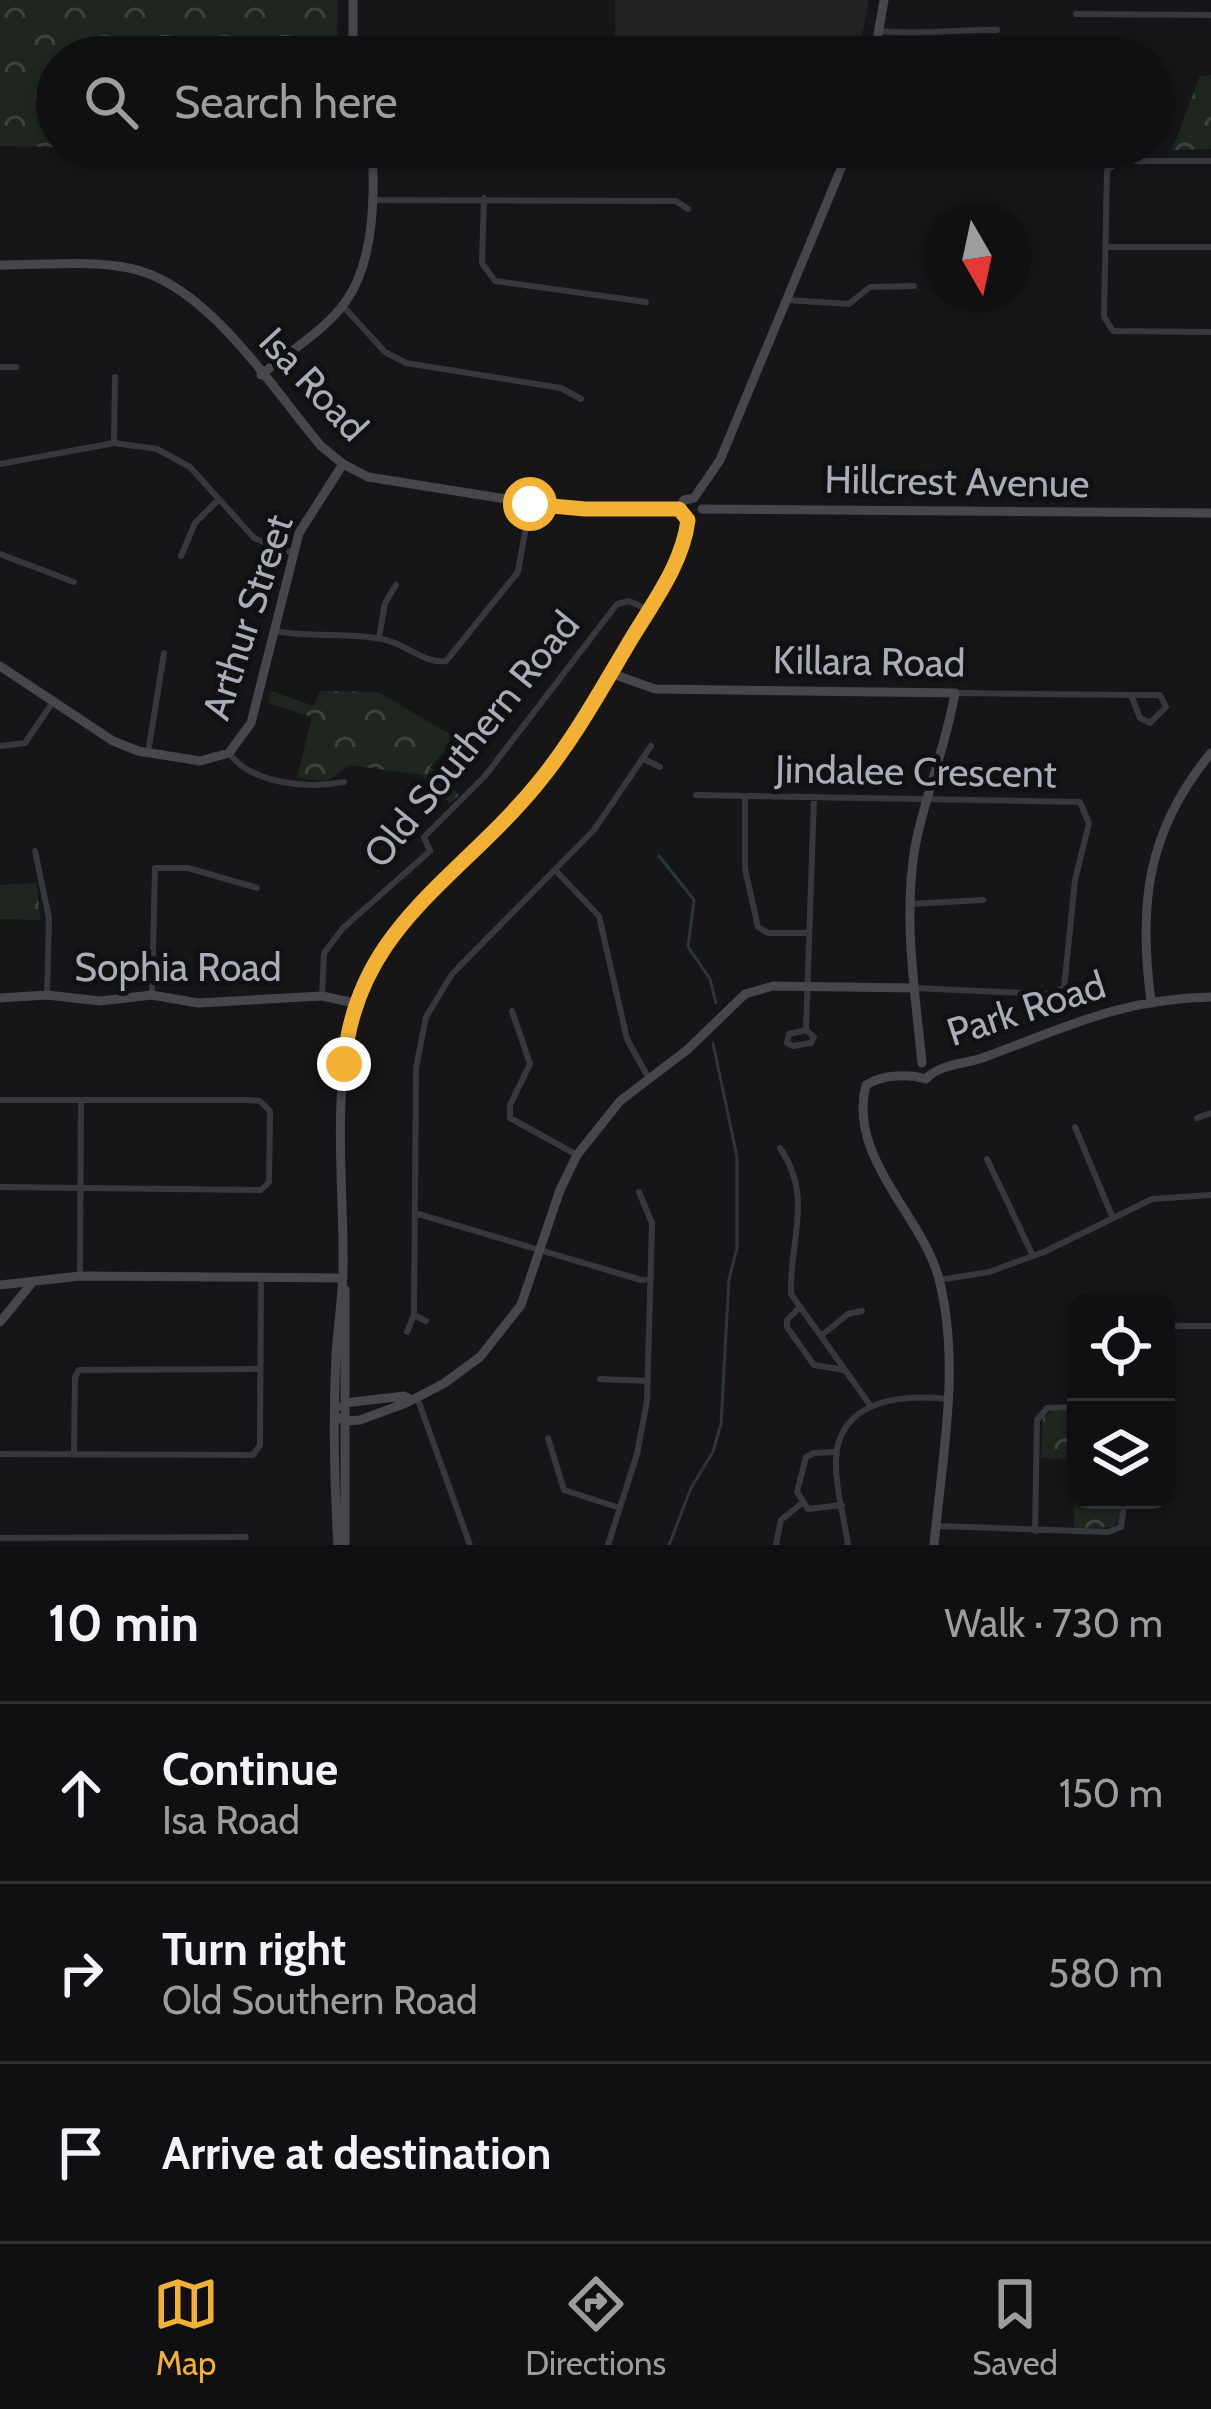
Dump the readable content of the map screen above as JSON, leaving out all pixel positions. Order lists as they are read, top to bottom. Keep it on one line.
{"streets":{"street":["Isa Road","Hillcrest Avenue","Arthur Street","Killara Road","Old Southern Road","Jindalee Crescent","Sophia Road","Park Road"]},"crossings":[["Isa Road","Hillcrest Avenue"],["Isa Road","Arthur Street"],["Isa Road","Old Southern Road"],["Hillcrest Avenue","Old Southern Road"],["Killara Road","Old Southern Road"],["Old Southern Road","Sophia Road"]],"north":"bottom","page":{"search":"Search here","heading":["10 min","Walk · 730 m"],"list":[["Continue","Isa Road","150 m"],["Turn right","Old Southern Road","580 m"],"Arrive at destination"],"nav":["Map","Directions","Saved"]}}
